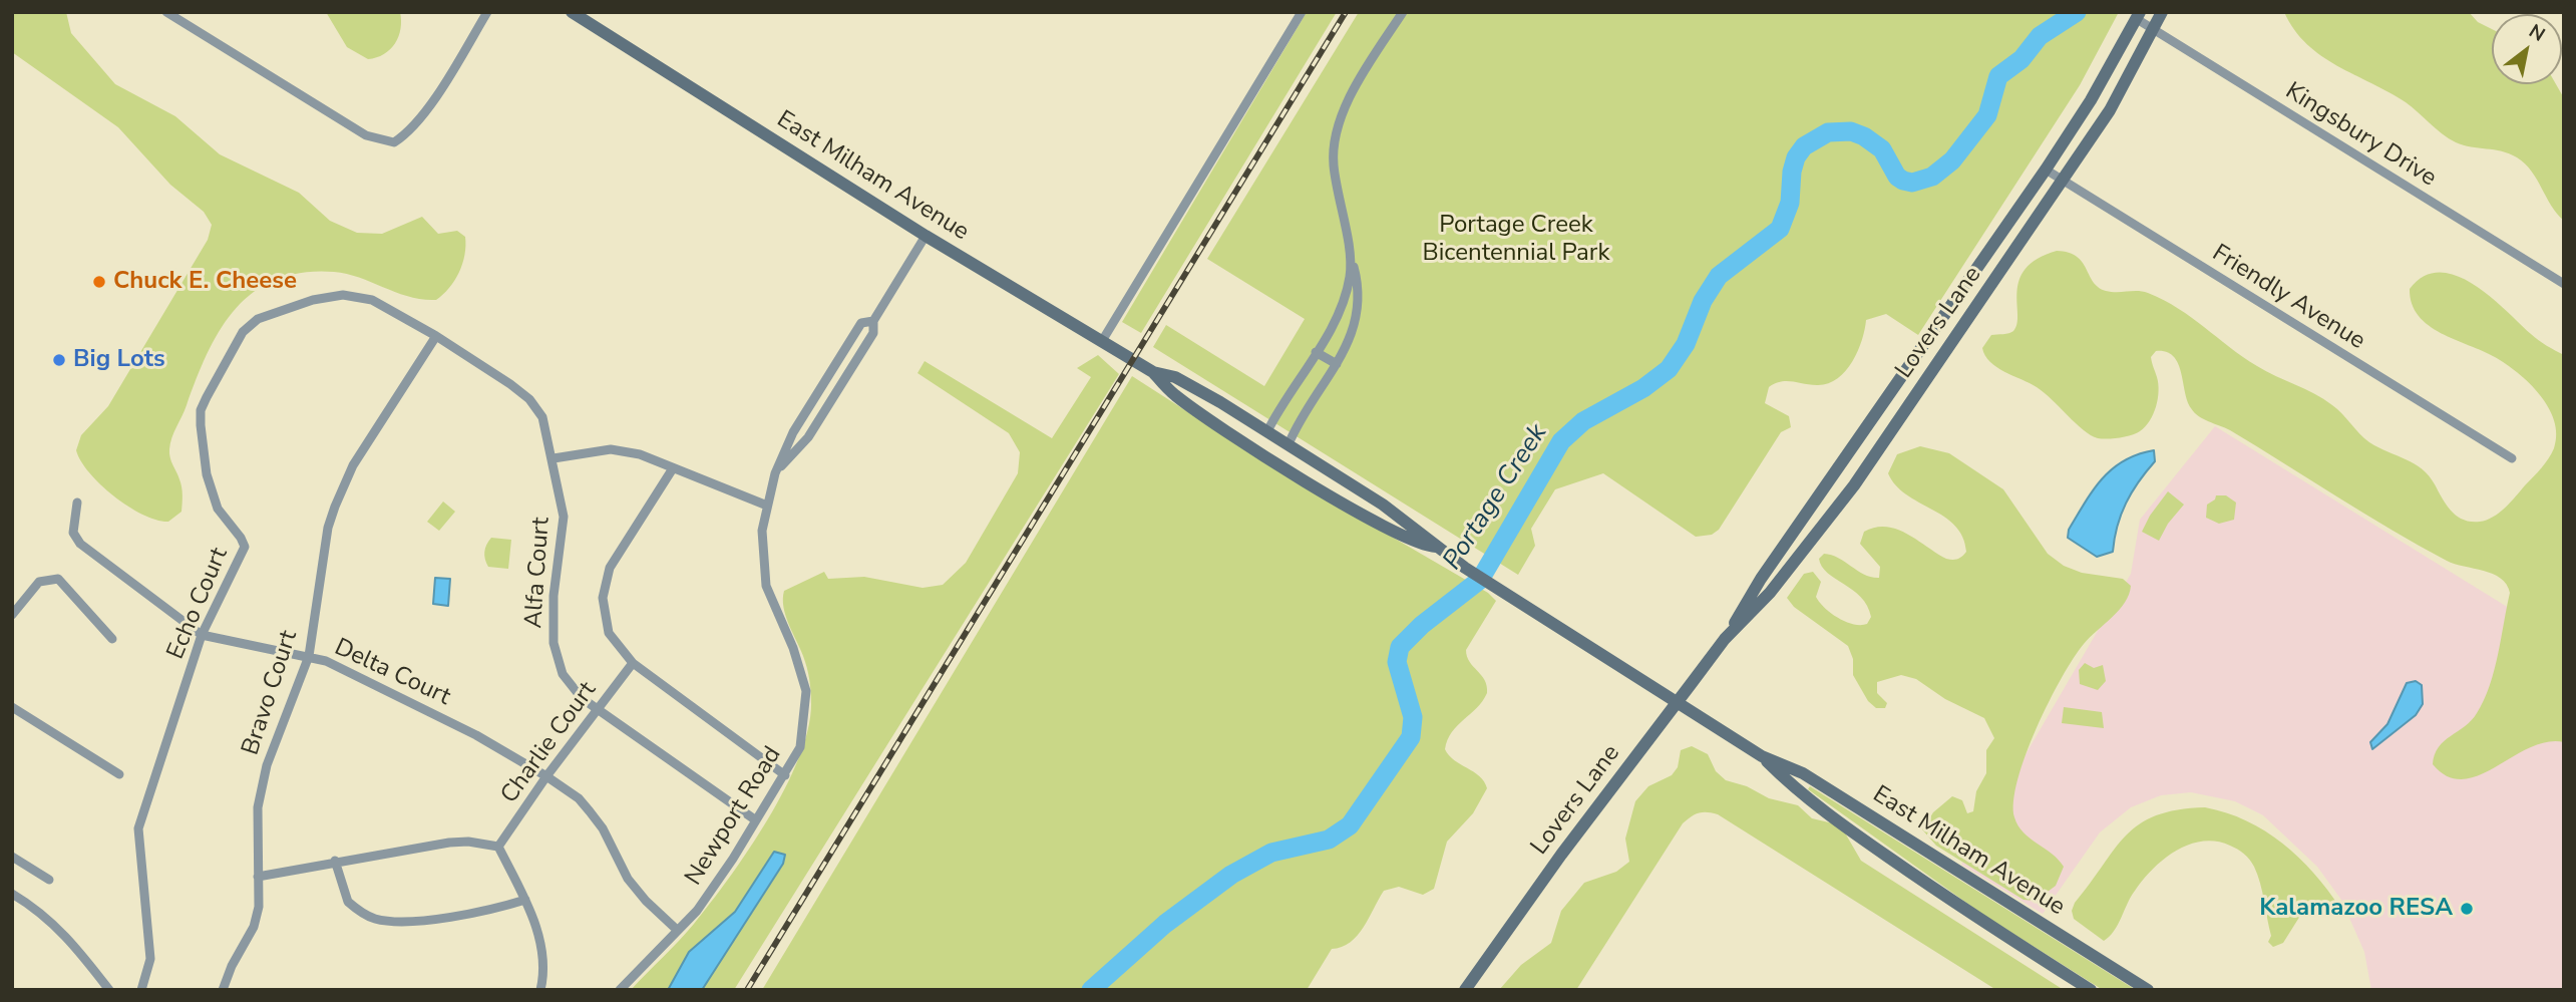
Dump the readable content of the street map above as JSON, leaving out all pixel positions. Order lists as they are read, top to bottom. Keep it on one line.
{"streets":{"street":["Kingsbury Drive","East Milham Avenue","Friendly Avenue","Lovers Lane","Alfa Court","Echo Court","Delta Court","Bravo Court","Charlie Court","Newport Road"]},"crossings":[["Kingsbury Drive","Lovers Lane"],["East Milham Avenue","Lovers Lane"],["East Milham Avenue","Newport Road"],["Friendly Avenue","Lovers Lane"],["Alfa Court","Echo Court"],["Alfa Court","Bravo Court"],["Alfa Court","Charlie Court"],["Alfa Court","Newport Road"],["Echo Court","Delta Court"],["Echo Court","Bravo Court"],["Delta Court","Bravo Court"],["Delta Court","Charlie Court"],["Delta Court","Newport Road"]],"water":["Portage Creek"],"parks":["Portage Creek Bicentennial Park"],"places":["Chuck E. Cheese","Big Lots","Kalamazoo RESA"],"north":"top right"}
